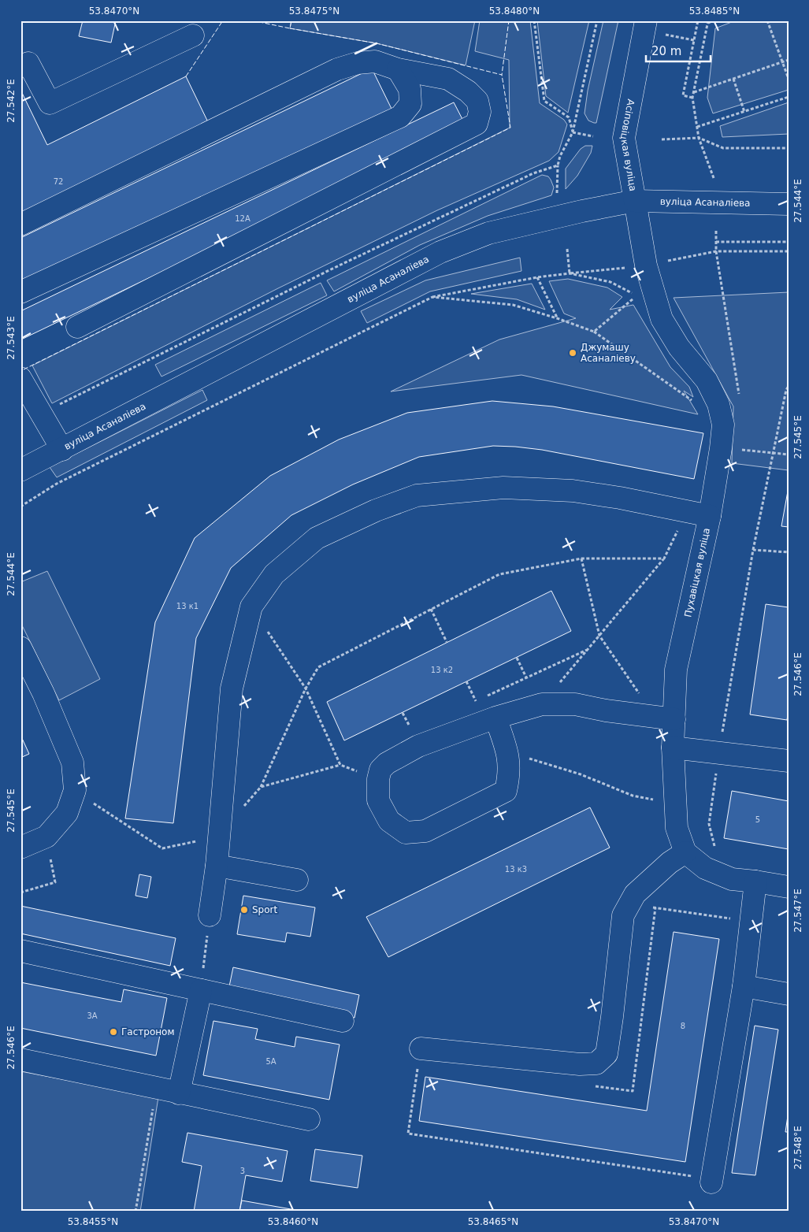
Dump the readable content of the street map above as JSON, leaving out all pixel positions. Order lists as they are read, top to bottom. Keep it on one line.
{"streets":{"street":["Асіповіцкая вуліца","вуліца Асаналіева","Пухавіцкая вуліца"]},"crossings":[["Асіповіцкая вуліца","вуліца Асаналіева"],["Асіповіцкая вуліца","Пухавіцкая вуліца"],["вуліца Асаналіева","Пухавіцкая вуліца"]],"places":["Джумашу Асаналіеву","Sport","Гастроном"],"house_numbers":["72","12А","13 к1","13 к2","5","13 к3","3А","8","5А","3"],"scale_bar":"20 m","coordinates":["53.8470°N","53.8475°N","53.8480°N","53.8485°N","27.542°E","27.544°E","27.543°E","27.545°E","27.546°E","27.547°E","27.548°E","53.8455°N","53.8460°N","53.8465°N"]}
